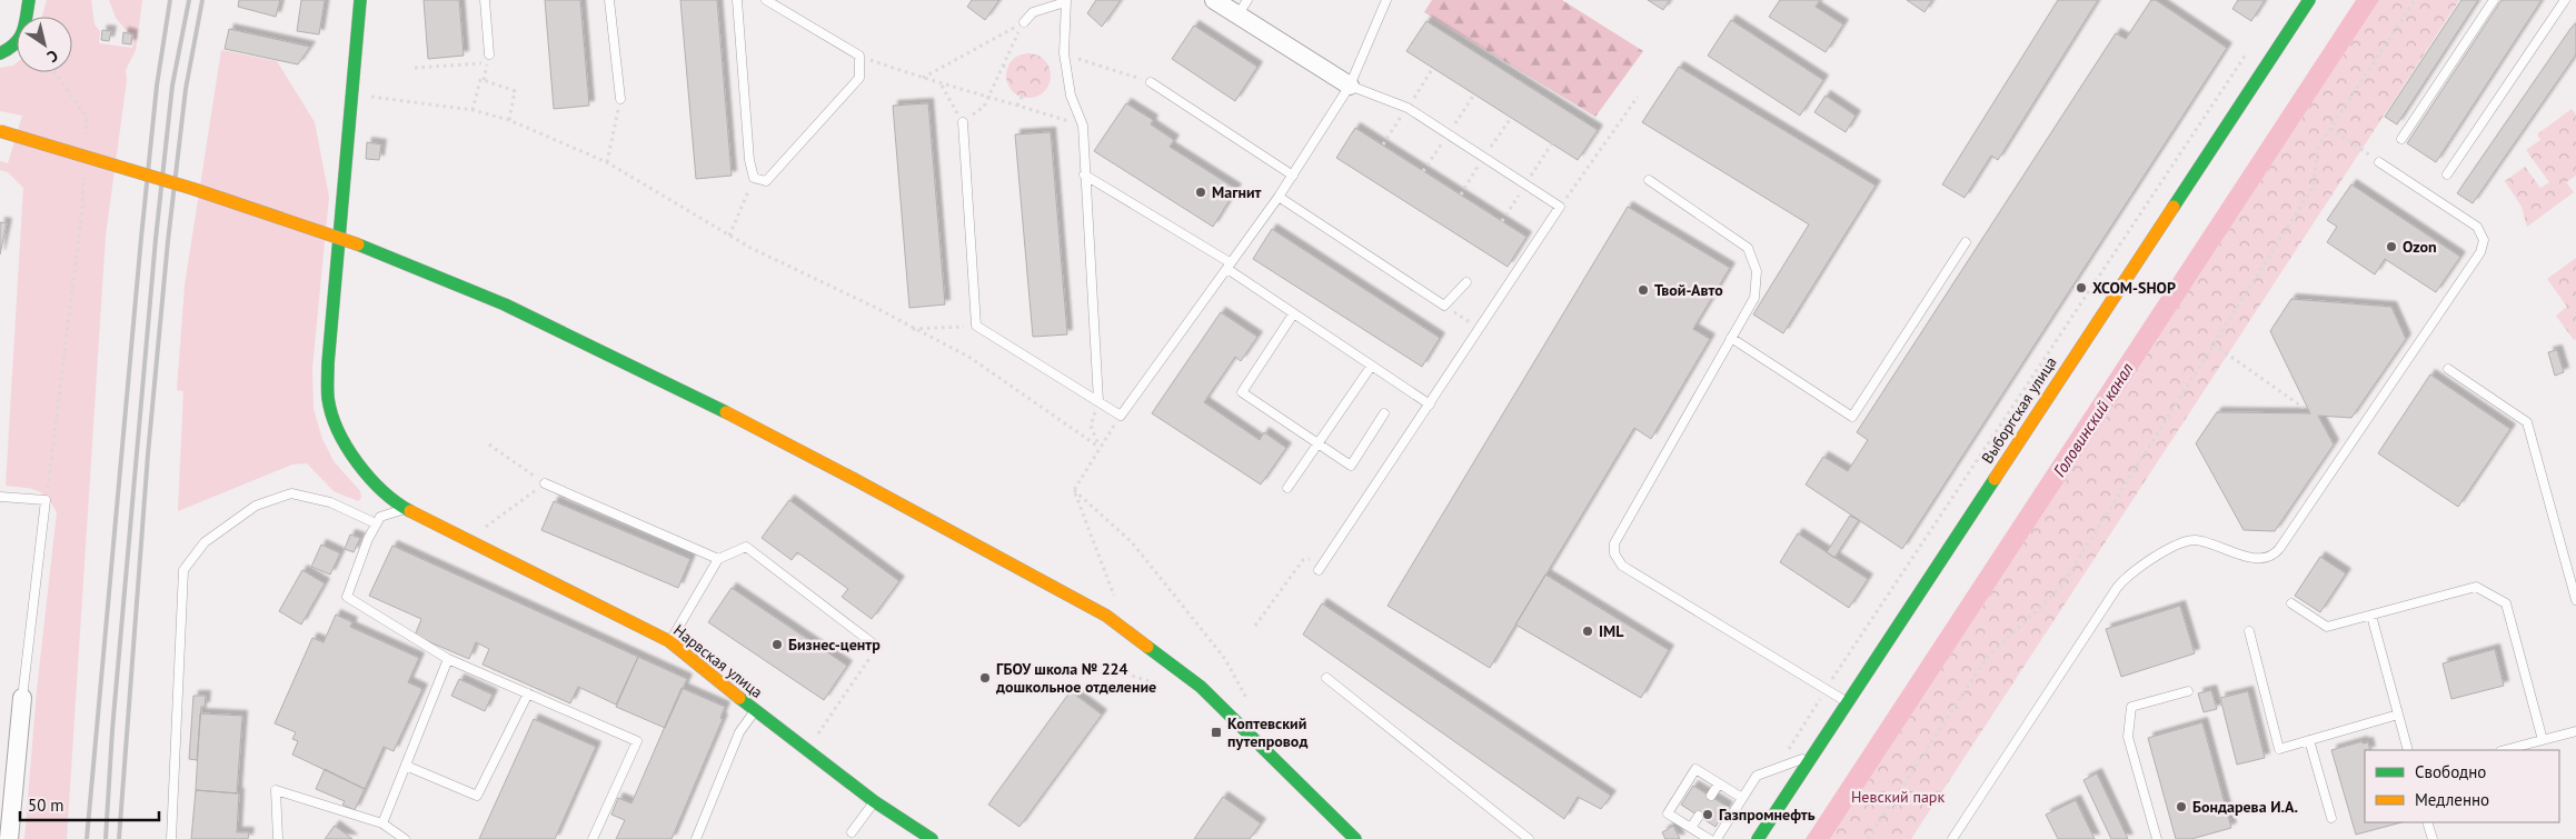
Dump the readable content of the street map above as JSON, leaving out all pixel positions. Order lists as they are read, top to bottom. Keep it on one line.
{"streets":{"street":["Выборгская улица","Нарвская улица"]},"water":["Головинский канал"],"parks":["Невский парк"],"places":{"other":["Магнит","Ozon","XCOM-SHOP","Твой-Авто","IML","Бизнес-центр","ГБОУ школа № 224 дошкольное отделение","Бондарева И.А.","Газпромнефть"],"transit":["Коптевский путепровод"]},"legend":["Свободно","Медленно"],"scale_bar":"50 m","north":"bottom right"}
